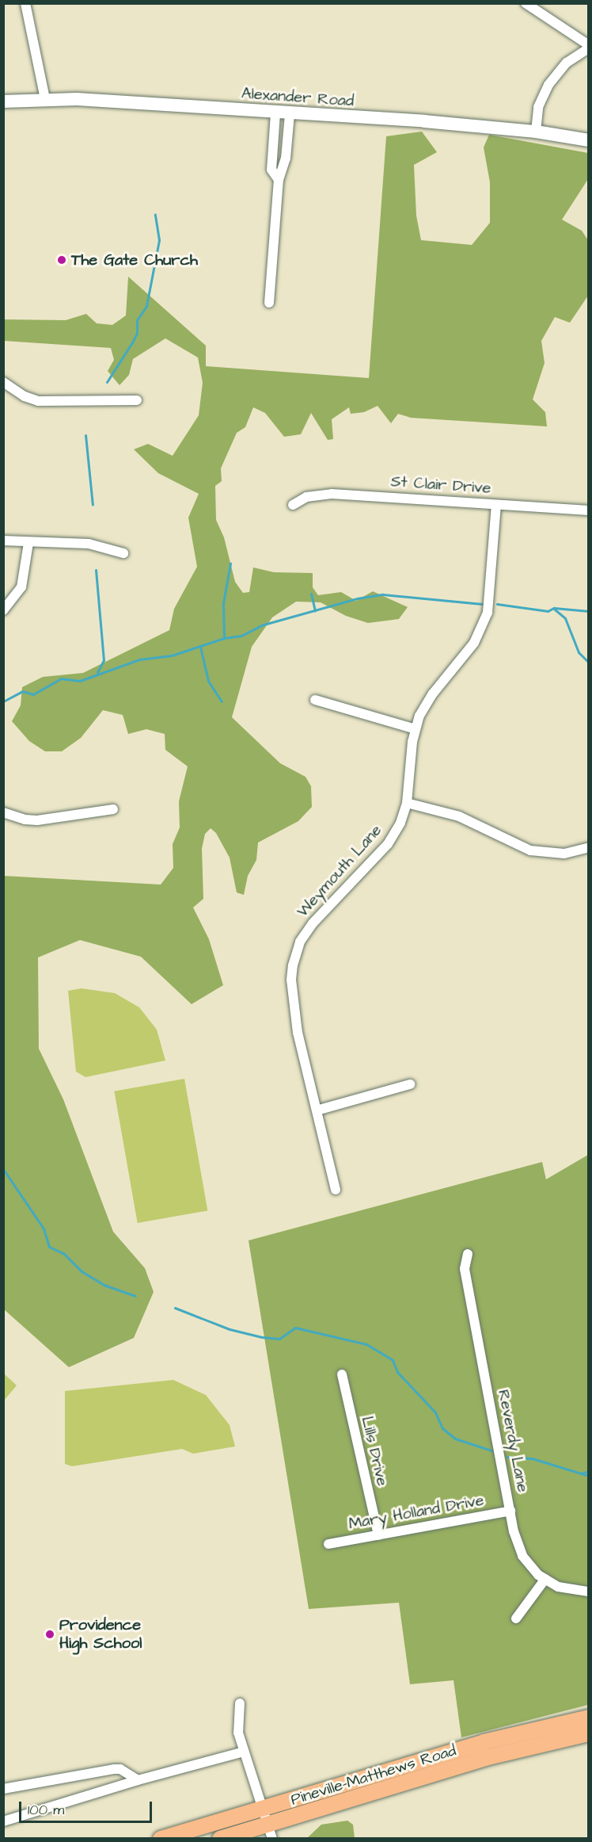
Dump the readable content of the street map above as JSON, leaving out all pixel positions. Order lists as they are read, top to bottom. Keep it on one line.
{"streets":{"main road":["Pineville-Matthews Road"],"street":["Alexander Road","St Clair Drive","Weymouth Lane","Reverdy Lane","Lills Drive","Mary Holland Drive"]},"crossings":[["St Clair Drive","Weymouth Lane"],["Reverdy Lane","Mary Holland Drive"],["Lills Drive","Mary Holland Drive"]],"places":["The Gate Church","Providence High School"],"scale_bar":"100 m"}
